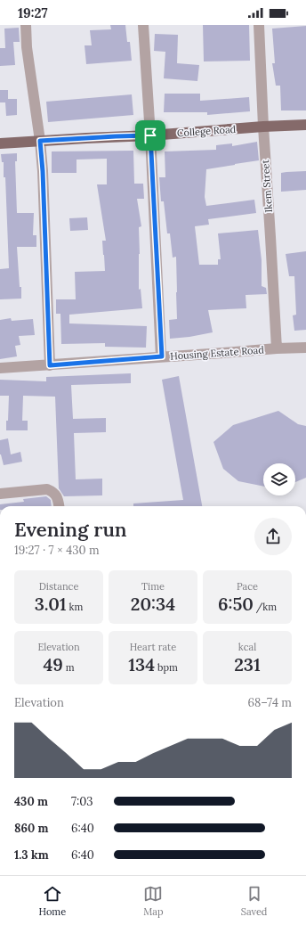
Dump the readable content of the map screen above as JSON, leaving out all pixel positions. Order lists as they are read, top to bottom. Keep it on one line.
{"streets":{"main road":["College Road"],"street":["Ikem Street","Housing Estate Road"]},"crossings":[["College Road","Ikem Street"],["Ikem Street","Housing Estate Road"]],"page":{"status":"19:27","heading":["Evening run","19:27 · 7 × 430 m"],"stats":[["Distance","3.01 km"],["Time","20:34"],["Pace","6:50 /km"],["Elevation","49 m"],["Heart rate","134 bpm"],["kcal","231"]],"chart":["Elevation","68–74 m"],"list":[{"name":"430 m","note":"7:03"},{"name":"860 m","note":"6:40"},{"name":"1.3 km","note":"6:40"}],"tabs":["Home","Map","Saved"]}}
